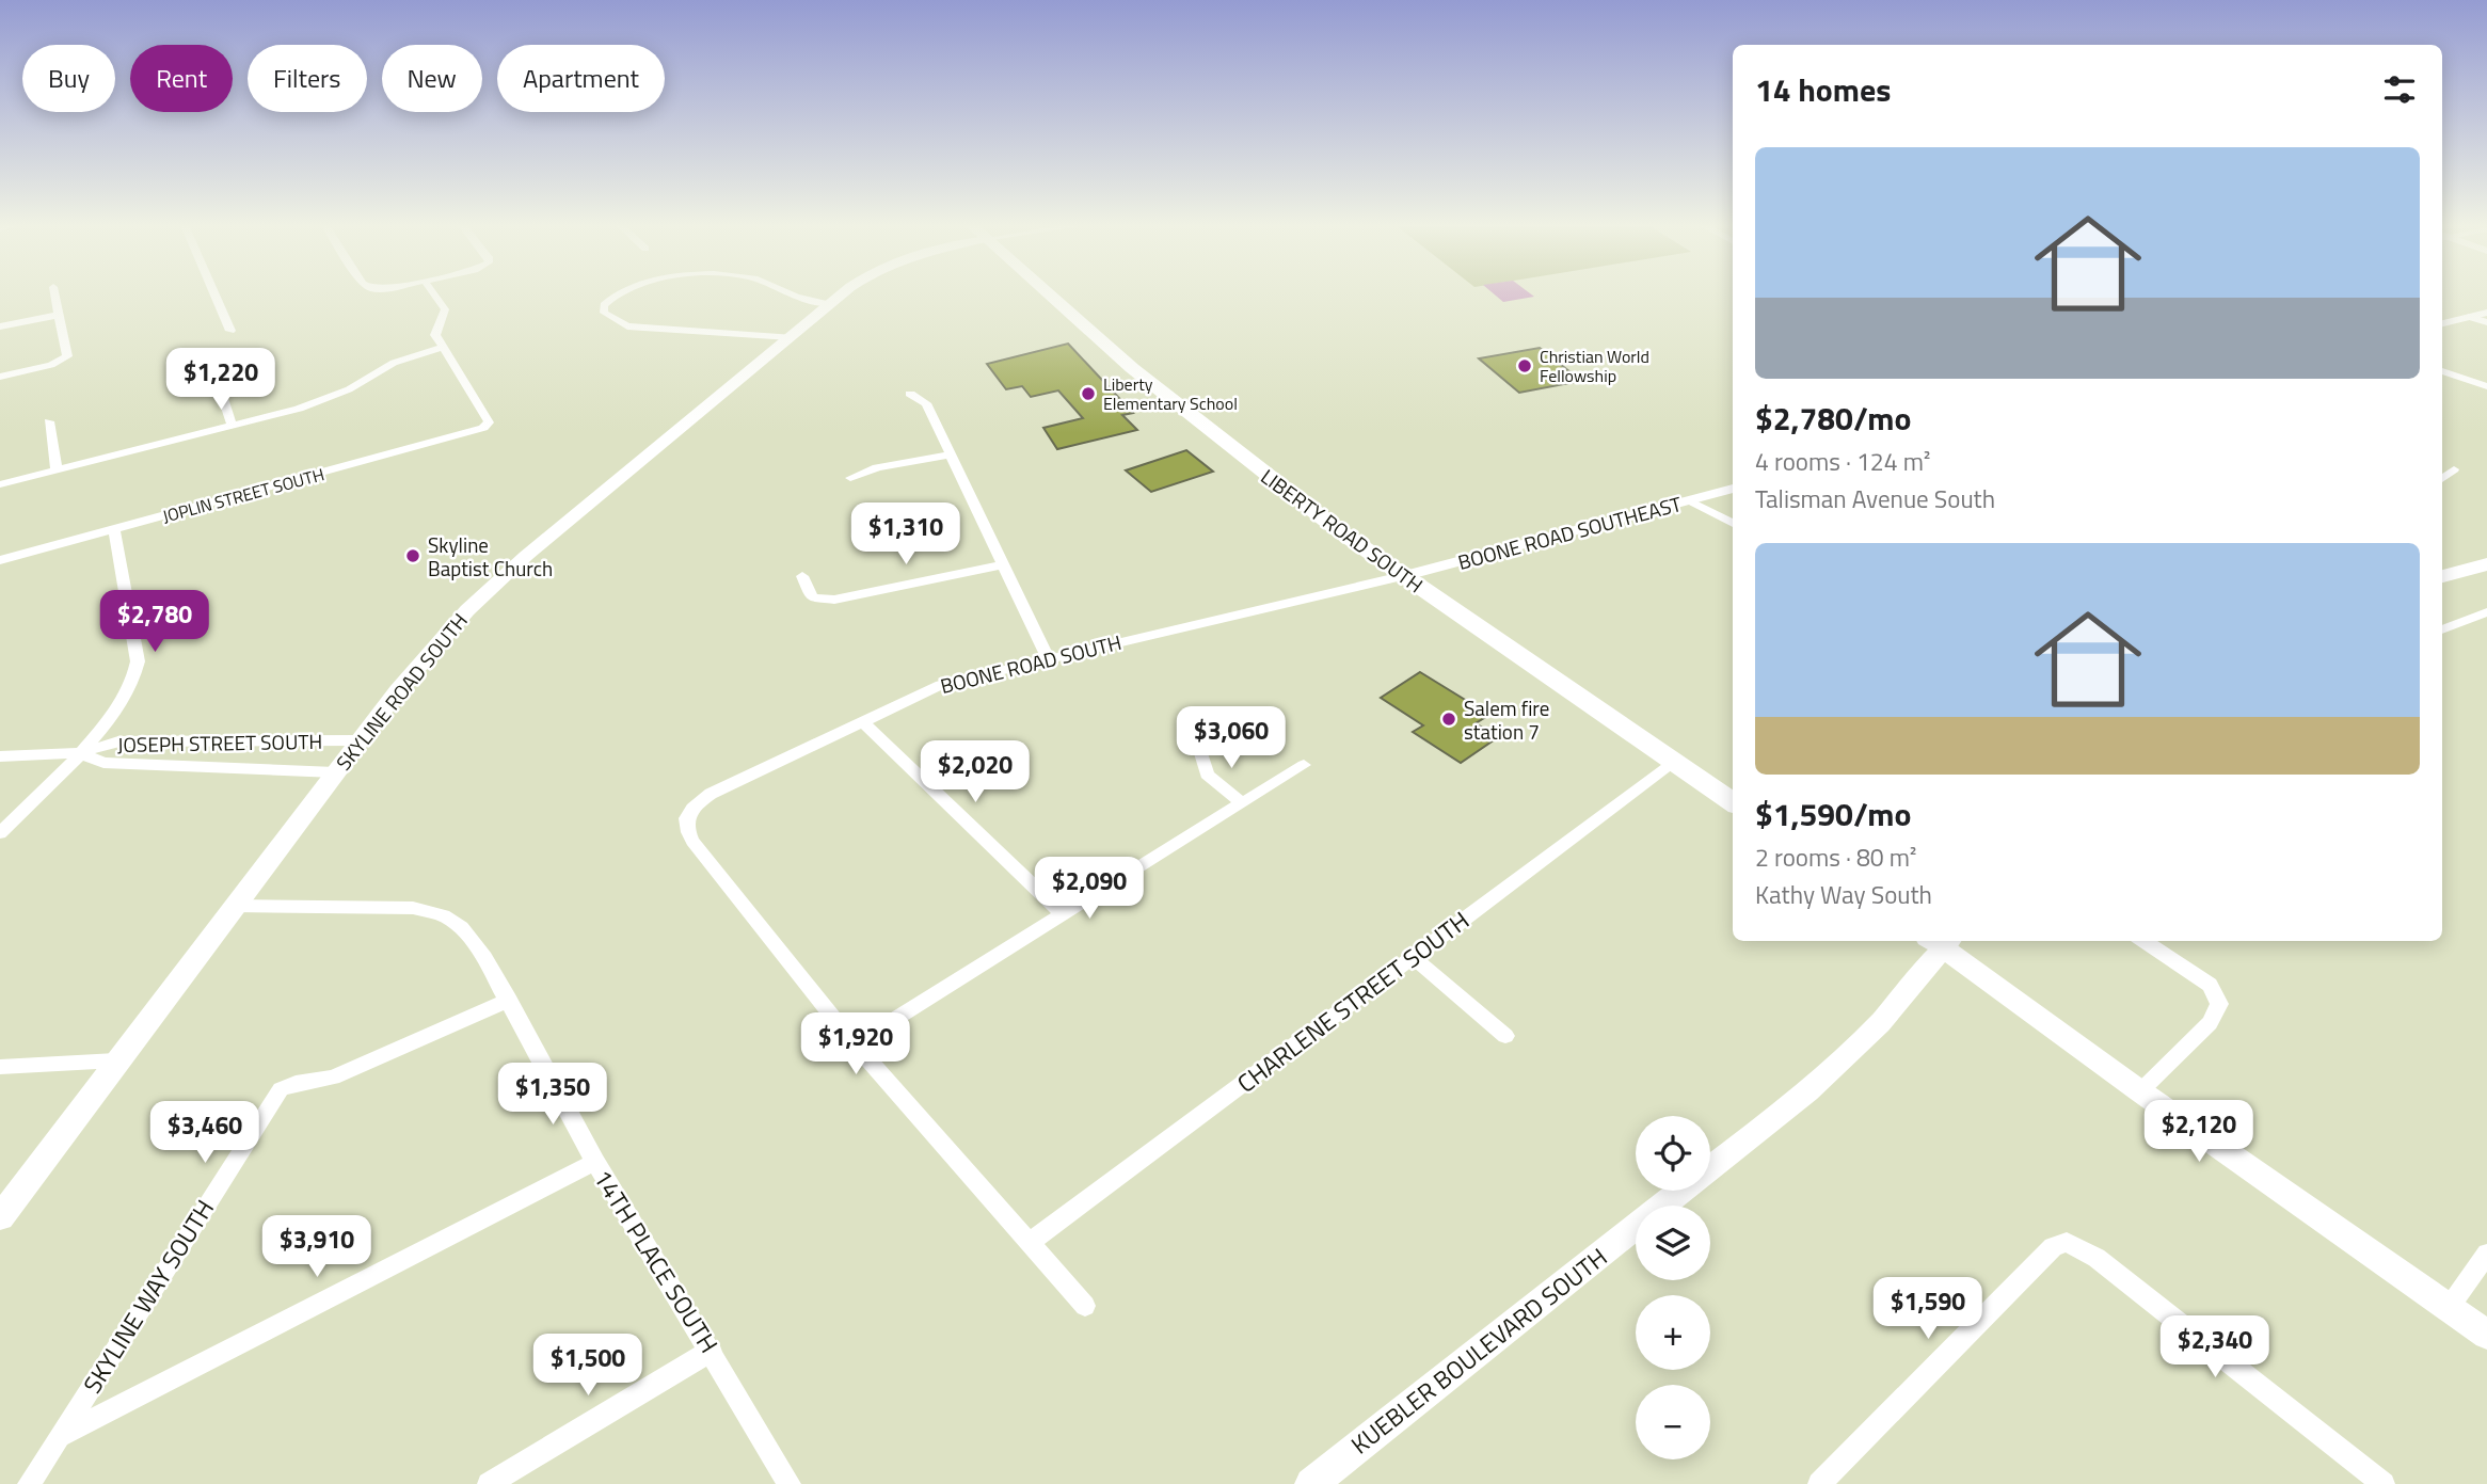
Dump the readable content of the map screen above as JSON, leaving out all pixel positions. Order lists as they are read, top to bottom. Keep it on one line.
{"streets":{"main road":["LIBERTY ROAD SOUTH","SKYLINE ROAD SOUTH","KUEBLER BOULEVARD SOUTH"],"street":["JOPLIN STREET SOUTH","BOONE ROAD SOUTHEAST","BOONE ROAD SOUTH","JOSEPH STREET SOUTH","CHARLENE STREET SOUTH","14TH PLACE SOUTH","SKYLINE WAY SOUTH"]},"crossings":[["LIBERTY ROAD SOUTH","BOONE ROAD SOUTHEAST"],["LIBERTY ROAD SOUTH","BOONE ROAD SOUTH"],["LIBERTY ROAD SOUTH","CHARLENE STREET SOUTH"],["BOONE ROAD SOUTHEAST","BOONE ROAD SOUTH"],["SKYLINE ROAD SOUTH","JOSEPH STREET SOUTH"],["SKYLINE ROAD SOUTH","14TH PLACE SOUTH"],["14TH PLACE SOUTH","SKYLINE WAY SOUTH"]],"places":["Christian World Fellowship","Liberty Elementary School","Skyline Baptist Church","Salem fire station 7"],"page":{"chip":["Buy","Rent","Filters","New","Apartment"],"heading":"14 homes","list":[{"name":"$2,780/mo","note":"4 rooms · 124 m² · Talisman Avenue South"},{"name":"$1,590/mo","note":"2 rooms · 80 m² · Kathy Way South"}],"price":["$1,220","$1,310","$2,780","$3,060","$2,020","$2,090","$1,920","$1,350","$2,120","$3,460","$3,910","$1,590","$2,340","$1,500"],"map_buttons":["+","−"]}}
